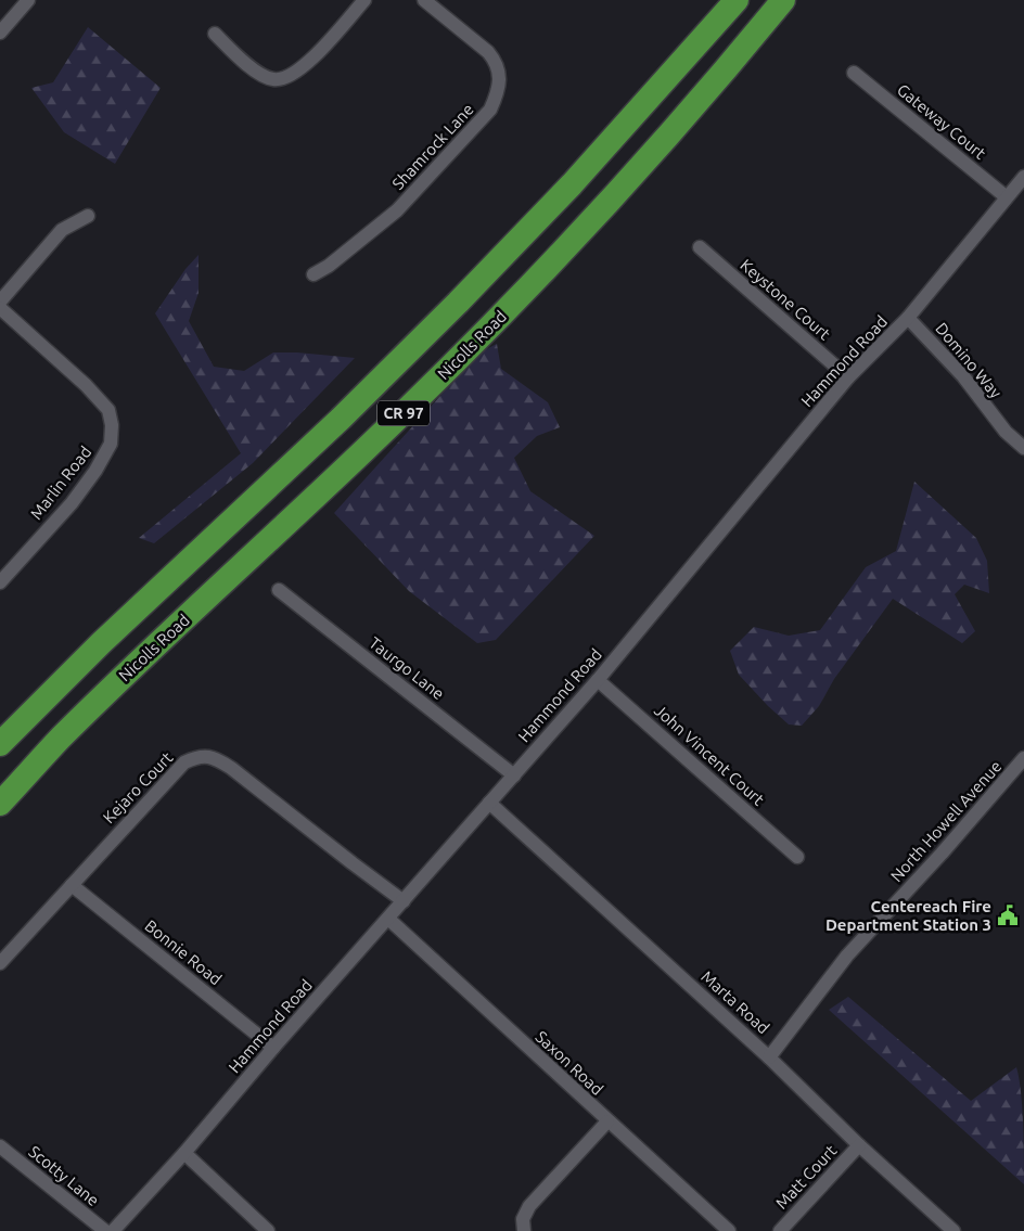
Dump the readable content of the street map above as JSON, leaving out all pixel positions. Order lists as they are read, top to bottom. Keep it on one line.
{"streets":{"highway":["Nicolls Road","CR 97"],"street":["Gateway Court","Shamrock Lane","Keystone Court","Domino Way","Hammond Road","Marlin Road","Taurgo Lane","John Vincent Court","Kejaro Court","North Howell Avenue","Bonnie Road","Marta Road","Saxon Road","Scotty Lane","Matt Court"]},"crossings":[["Gateway Court","Hammond Road"],["Keystone Court","Hammond Road"],["Domino Way","Hammond Road"],["Hammond Road","Taurgo Lane"],["Hammond Road","John Vincent Court"],["Hammond Road","Kejaro Court"],["Hammond Road","Bonnie Road"],["Hammond Road","Marta Road"],["Hammond Road","Saxon Road"],["Kejaro Court","Bonnie Road"],["North Howell Avenue","Marta Road"],["Marta Road","Matt Court"]],"places":{"public building":["Centereach Fire Department Station 3"]}}
